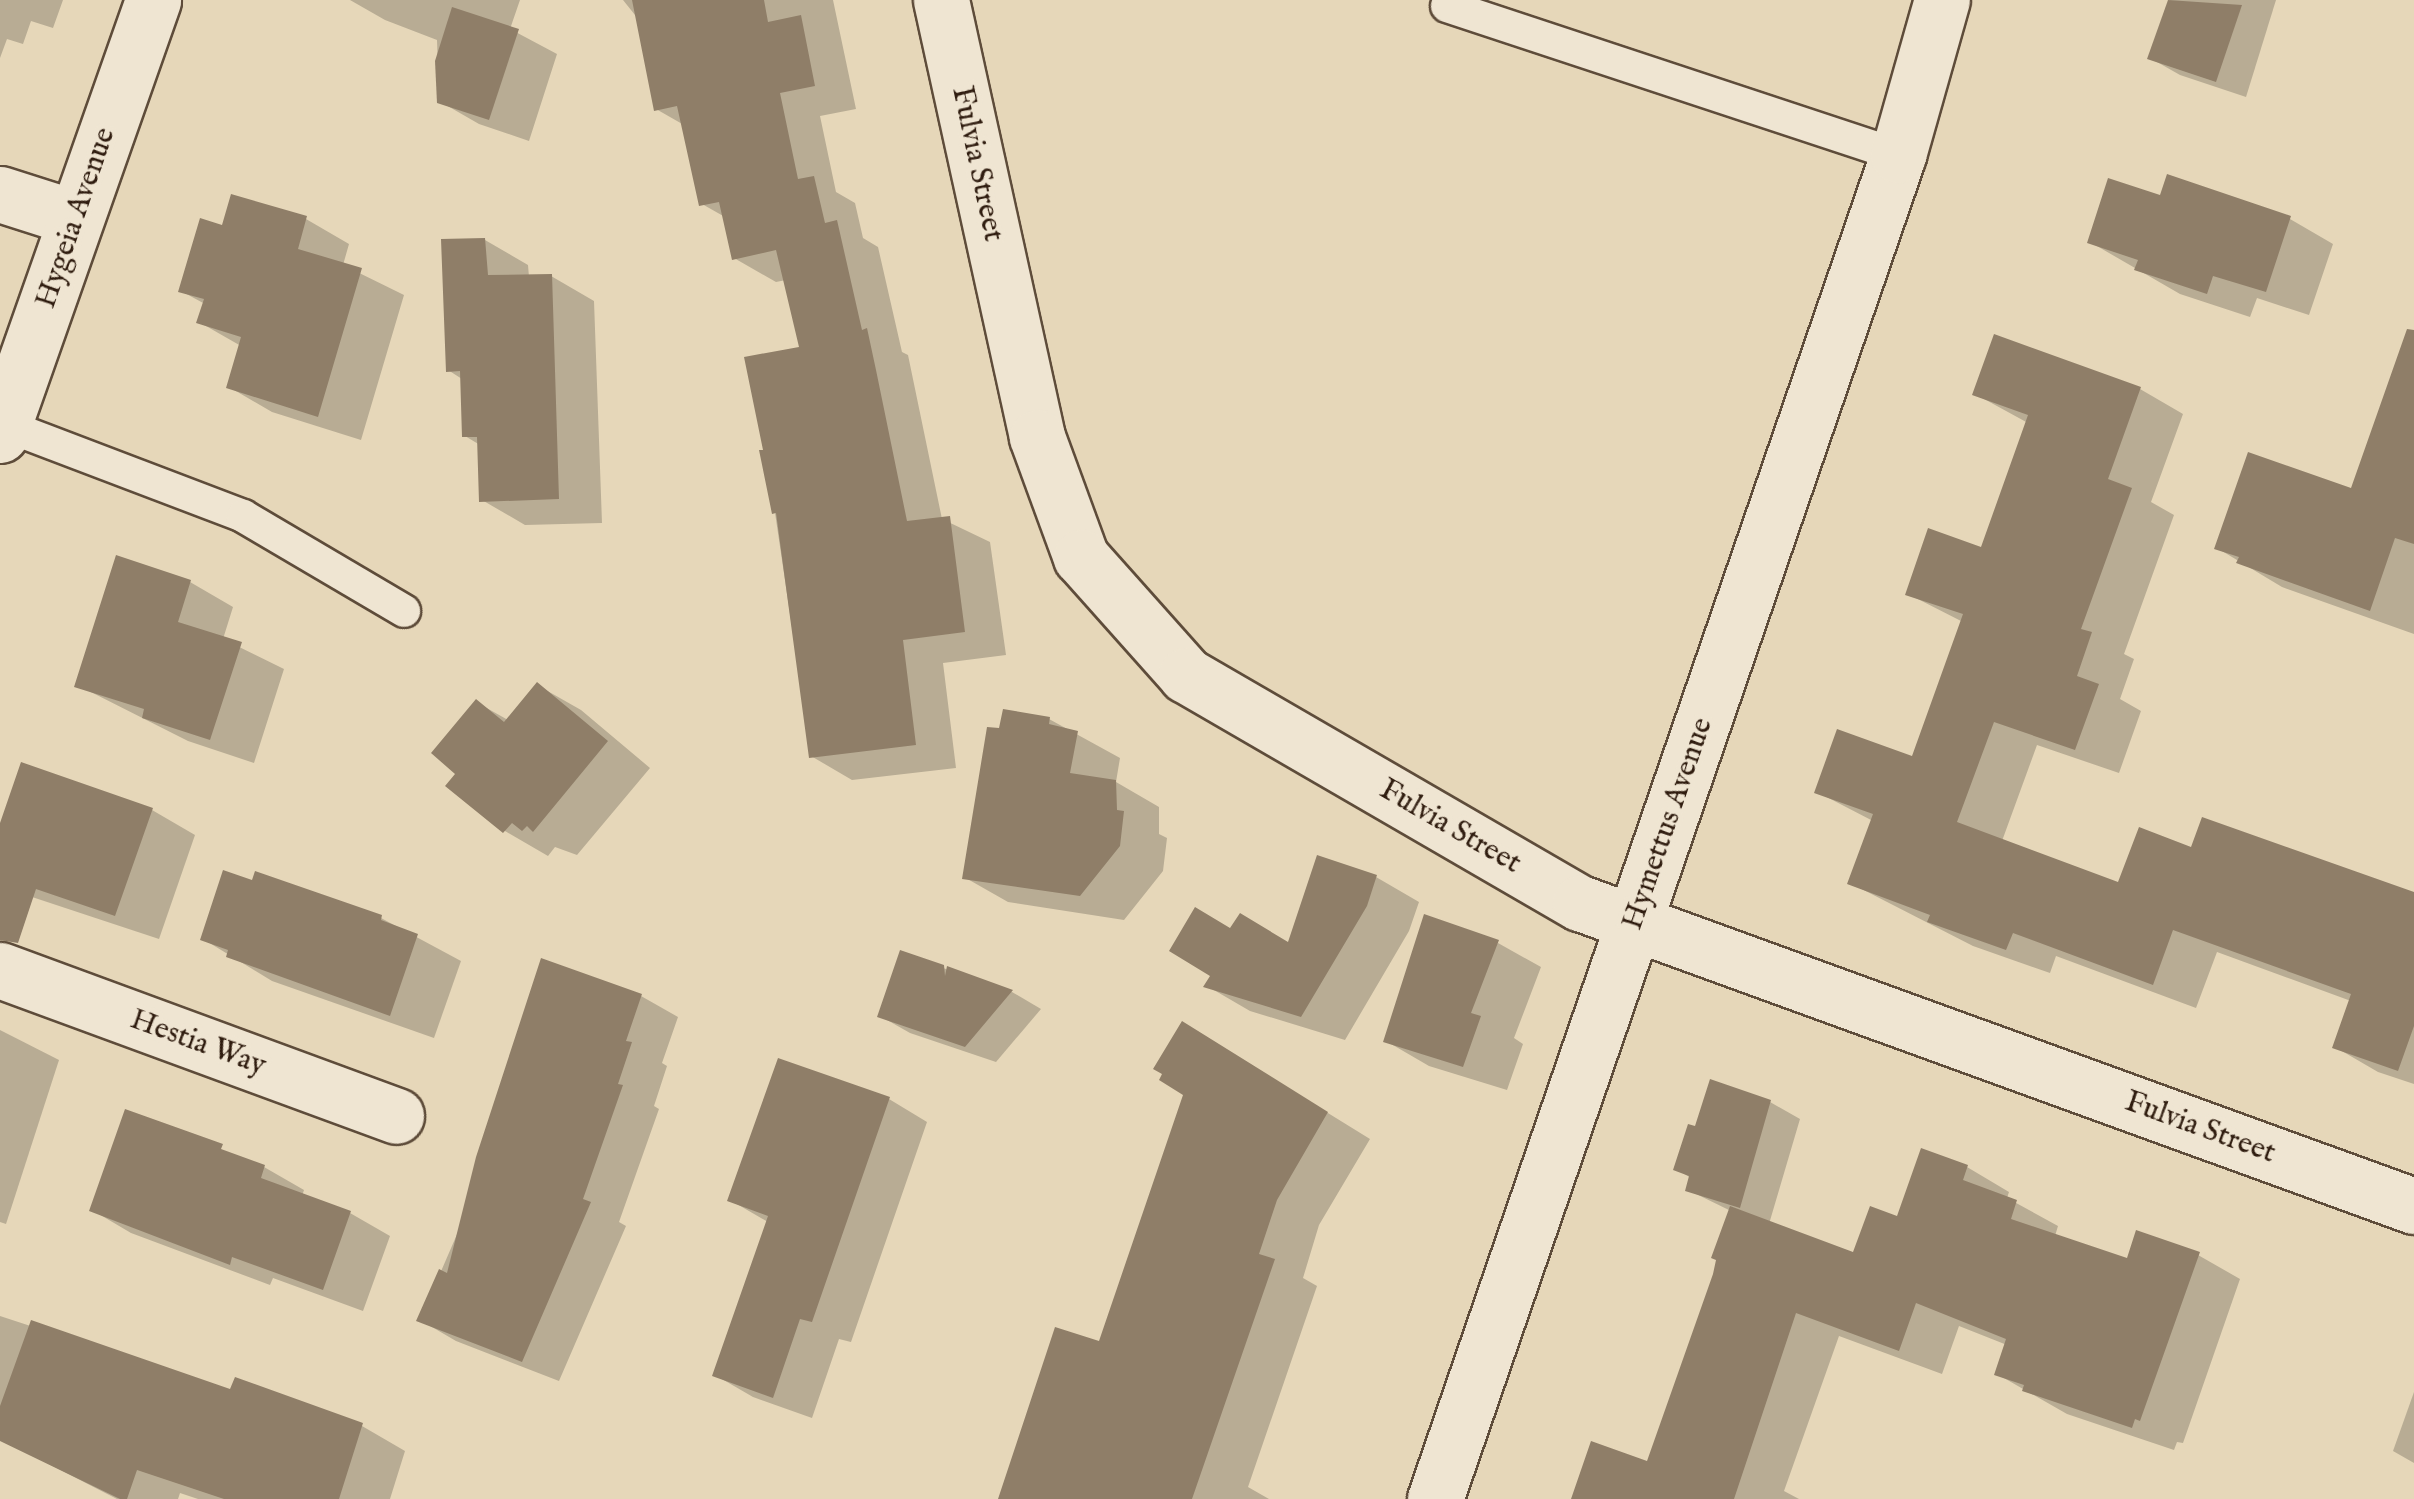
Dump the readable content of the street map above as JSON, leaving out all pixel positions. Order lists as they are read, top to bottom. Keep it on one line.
{"streets":{"street":["Fulvia Street","Hygeia Avenue","Hymettus Avenue","Hestia Way"]},"crossings":[["Fulvia Street","Hymettus Avenue"]]}
